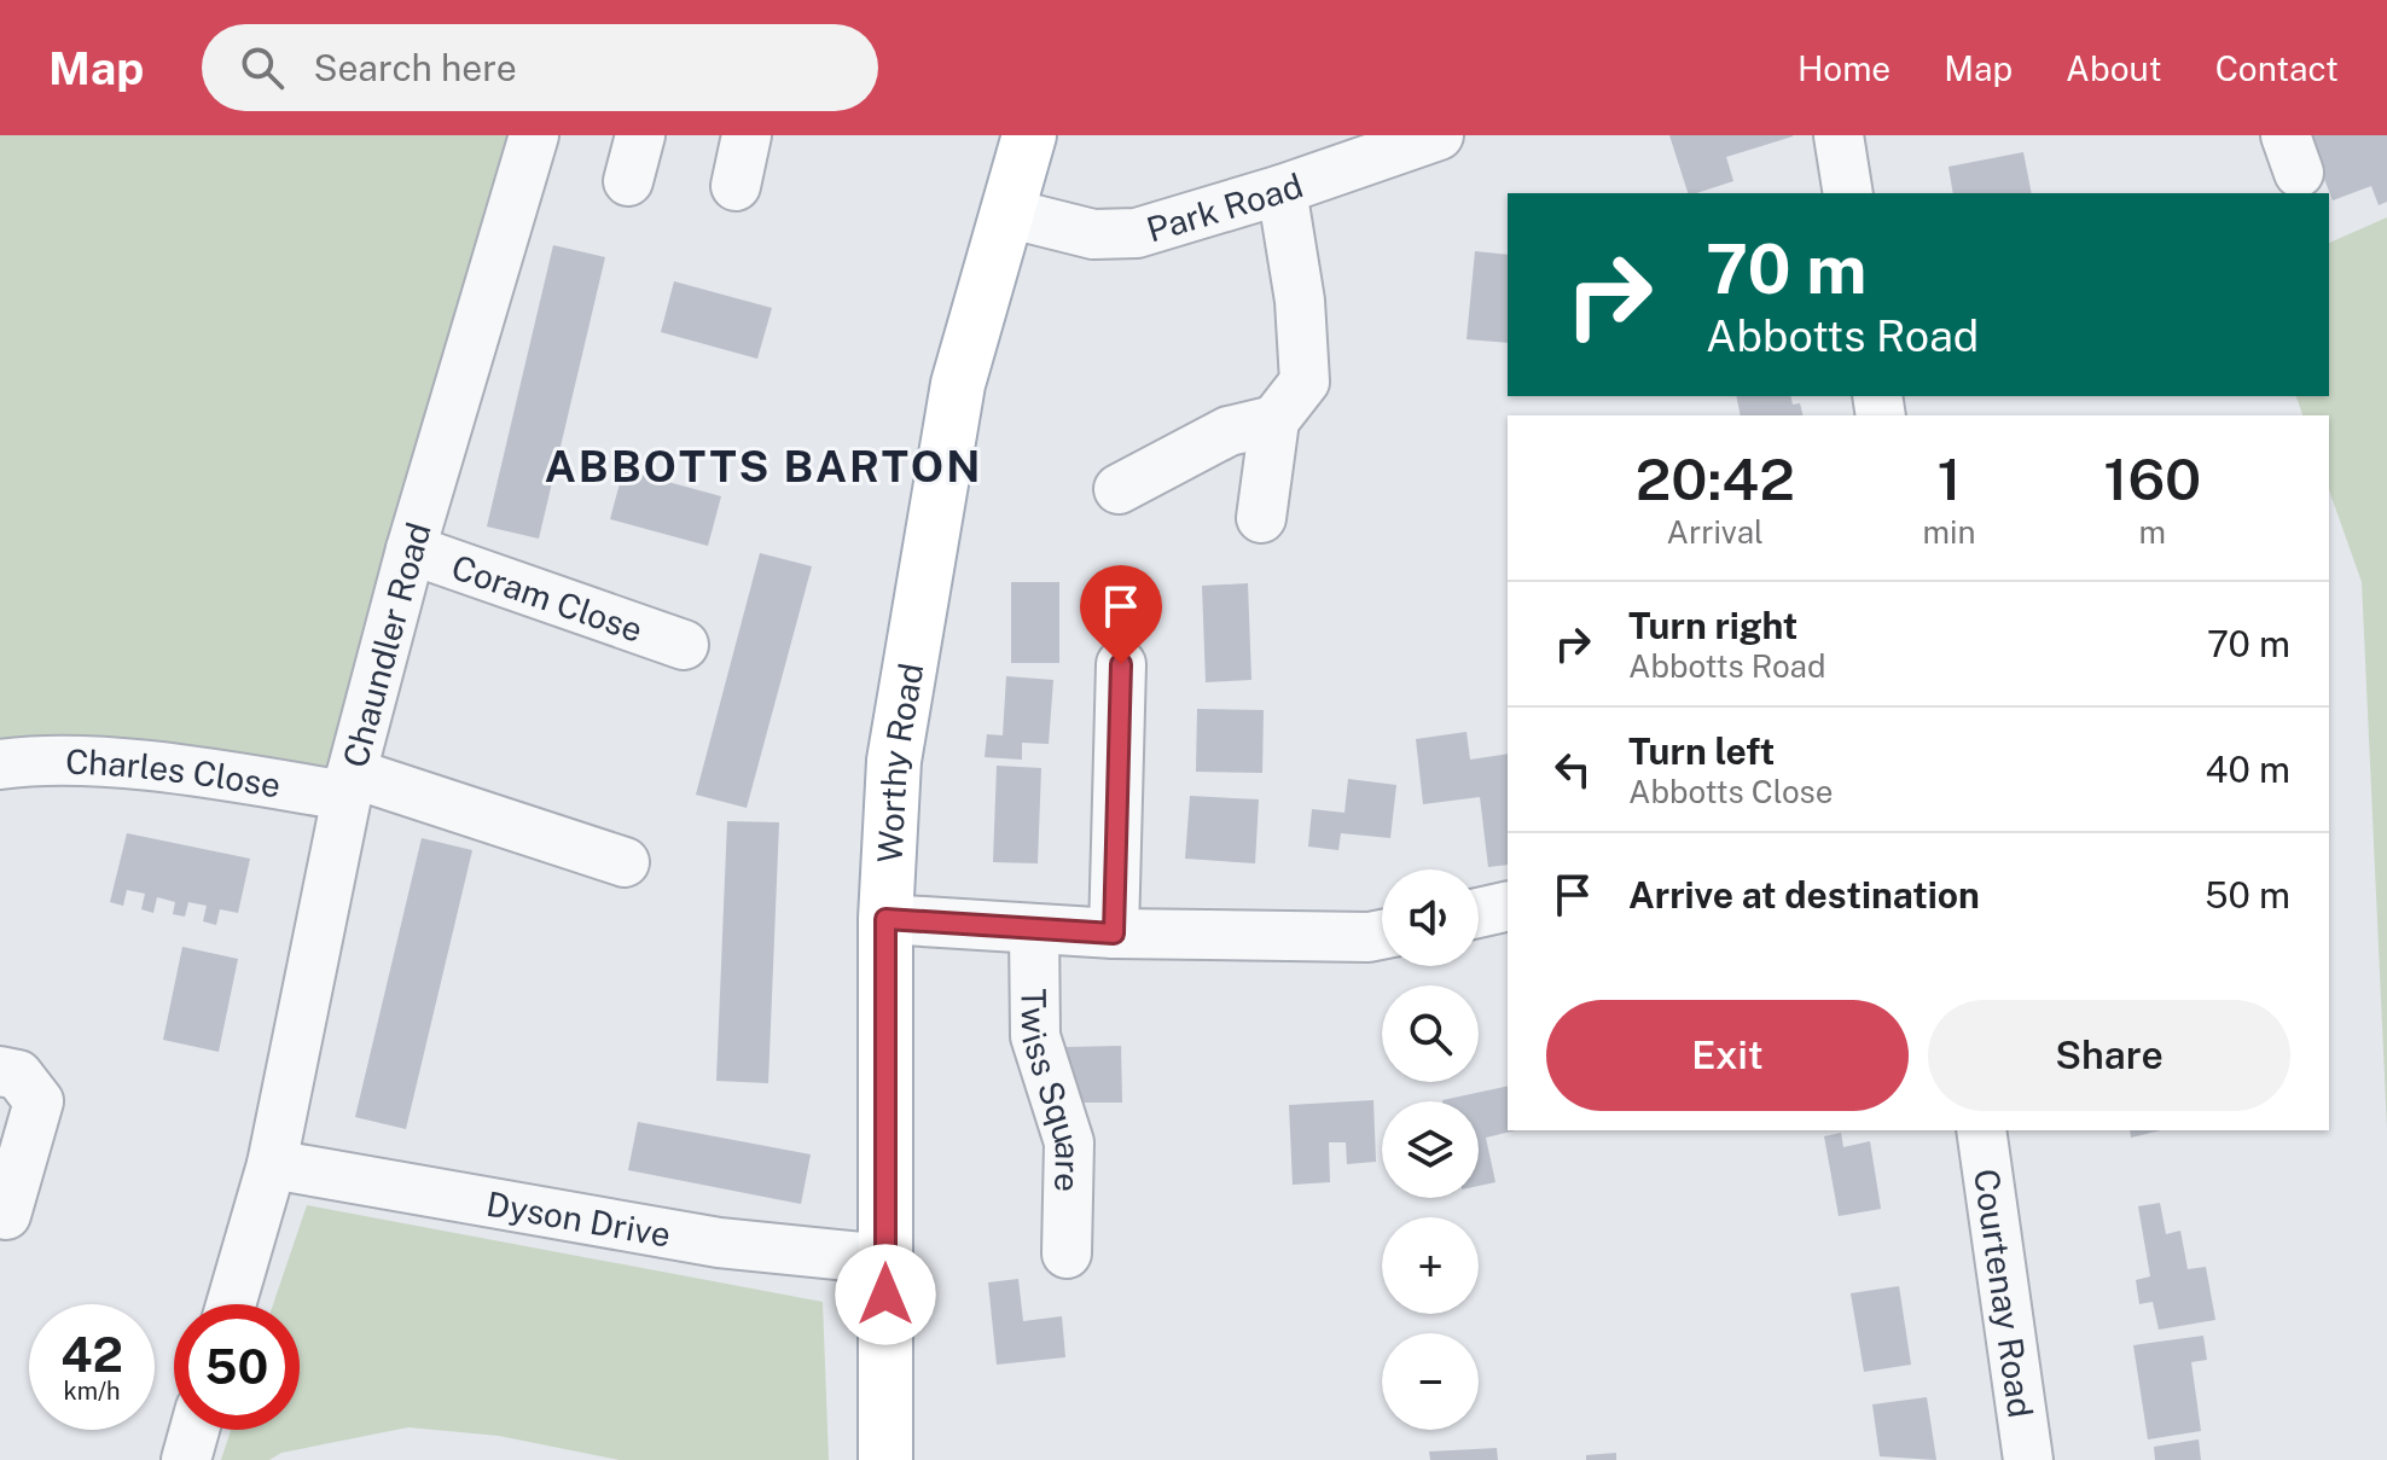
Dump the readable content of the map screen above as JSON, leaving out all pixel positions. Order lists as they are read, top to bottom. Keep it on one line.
{"streets":{"main road":["Worthy Road"],"street":["Park Road","Coram Close","Chaundler Road","Charles Close","Twiss Square","Dyson Drive","Courtenay Road"]},"crossings":[["Park Road","Worthy Road"],["Coram Close","Chaundler Road"],["Chaundler Road","Charles Close"],["Chaundler Road","Dyson Drive"],["Worthy Road","Dyson Drive"]],"districts":["ABBOTTS BARTON"],"page":{"header":"Map","search":"Search here","nav":["Home","Map","About","Contact"],"turn":["70 m","Abbotts Road"],"eta":["20:42","Arrival","1","min","160","m"],"list":[{"name":"Turn right","note":"Abbotts Road","value":"70 m"},{"name":"Turn left","note":"Abbotts Close","value":"40 m"},{"name":"Arrive at destination","value":"50 m"}],"map_buttons":["+","−"],"buttons":["Exit","Share"],"speed":"42 km/h","limit":"50"}}
